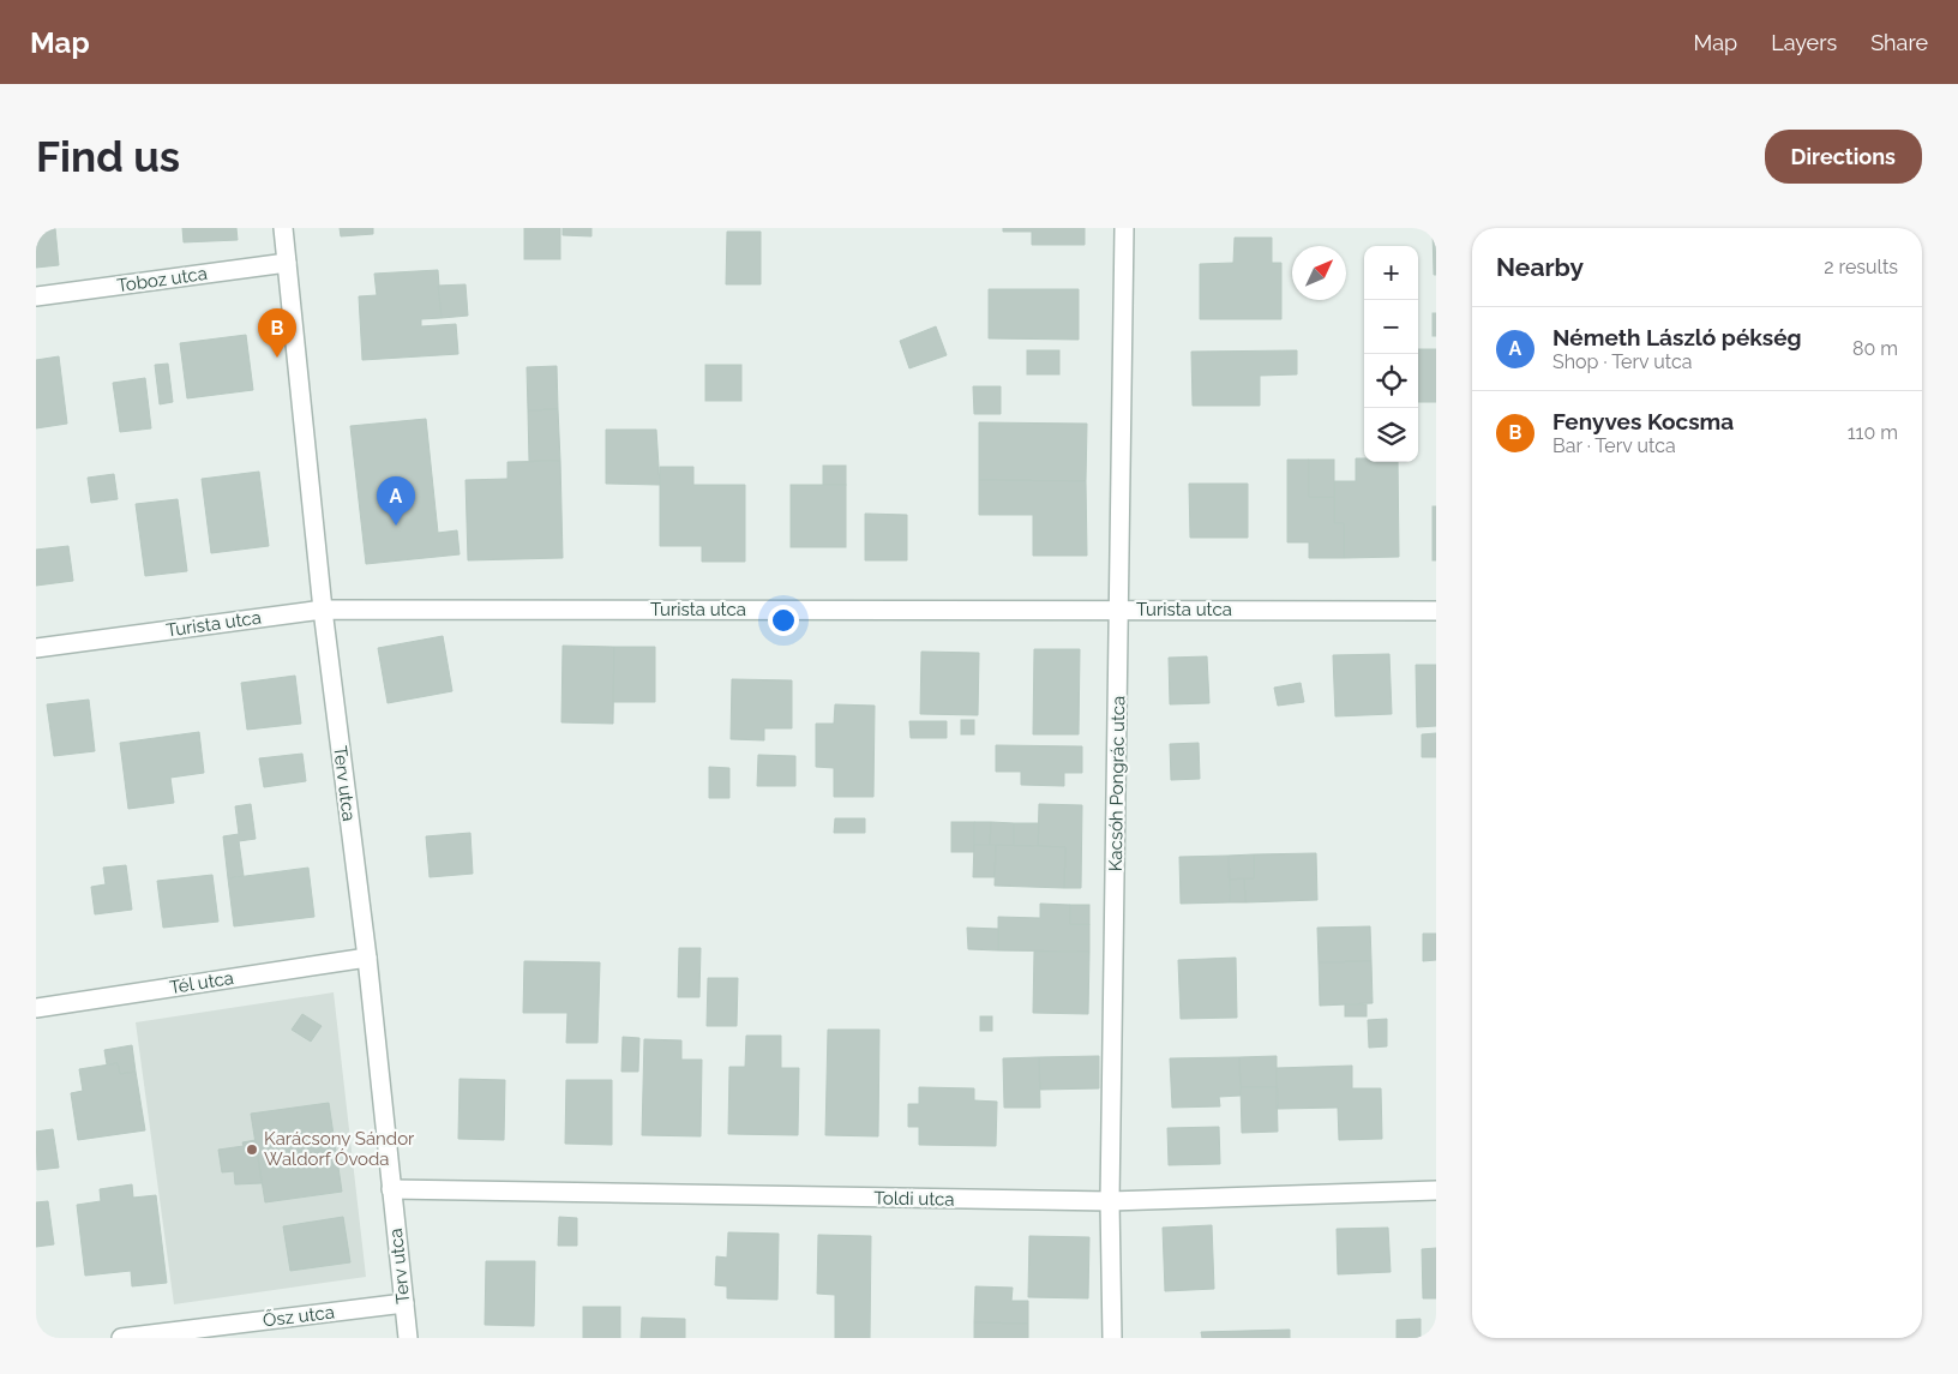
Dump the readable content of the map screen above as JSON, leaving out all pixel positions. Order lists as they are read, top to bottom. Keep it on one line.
{"streets":{"street":["Toboz utca","Turista utca","Terv utca","Kacsóh Pongrác utca","Tél utca","Toldi utca","Ősz utca"]},"crossings":[["Toboz utca","Terv utca"],["Turista utca","Terv utca"],["Turista utca","Kacsóh Pongrác utca"],["Terv utca","Tél utca"],["Terv utca","Toldi utca"],["Terv utca","Ősz utca"],["Kacsóh Pongrác utca","Toldi utca"]],"places":["Karácsony Sándor Waldorf Óvoda"],"north":"top right","page":{"header":"Map","nav":["Map","Layers","Share"],"buttons":"Directions","title":"Find us","heading":["Nearby","2 results"],"map_buttons":["+","−"],"list":[{"mark":"A","name":"Németh László pékség","note":"Shop · Terv utca","value":"80 m"},{"mark":"B","name":"Fenyves Kocsma","note":"Bar · Terv utca","value":"110 m"}],"pins":["B","A"]}}
